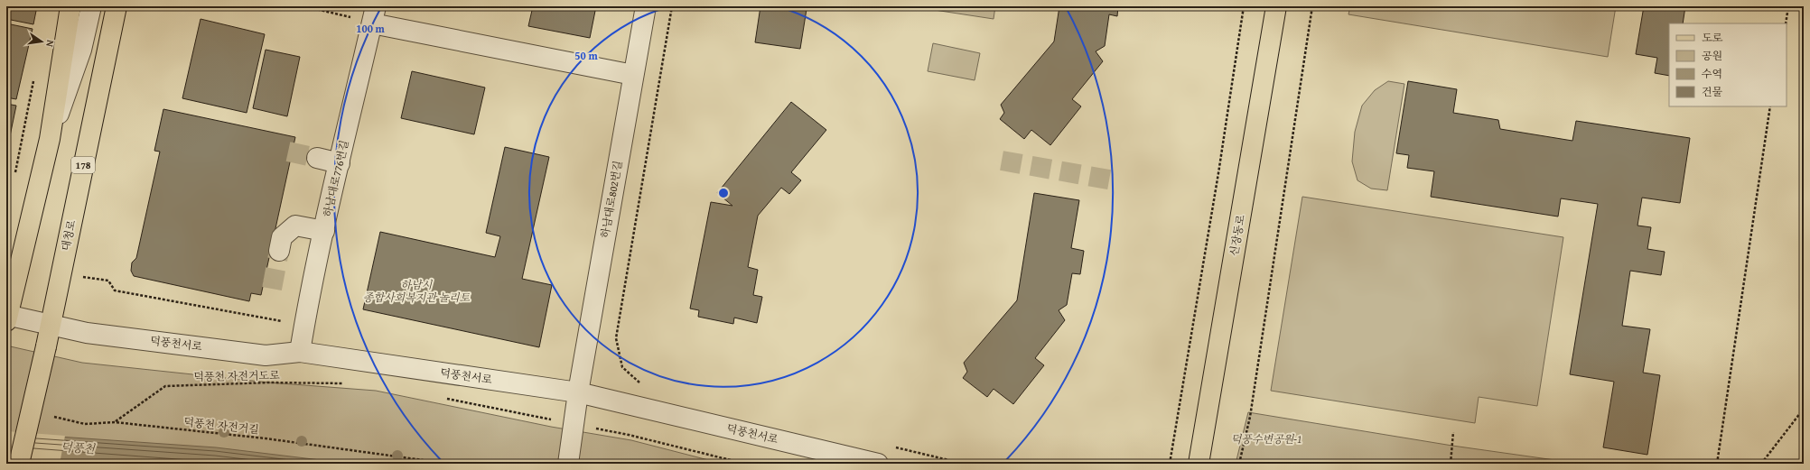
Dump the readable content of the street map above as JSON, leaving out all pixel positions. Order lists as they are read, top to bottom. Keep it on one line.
{"streets":{"main road":["178","대청로","신장동로"],"street":["하남대로776번길","하남대로802번길","덕풍천서로"],"path":["덕풍천 자전거도로","덕풍천 자전거길"]},"crossings":[["하남대로776번길","덕풍천서로"],["하남대로802번길","덕풍천서로"],["대청로","덕풍천서로"],["덕풍천 자전거도로","덕풍천 자전거길"]],"water":["덕풍천"],"parks":["하남시 종합사회복지관 놀리토","덕풍수변공원-1"],"legend":["도로","공원","수역","건물"],"north":"right","rings":["100 m","50 m"]}
